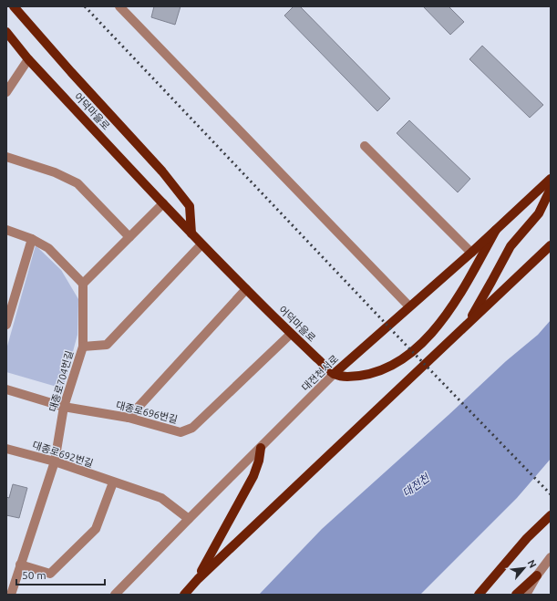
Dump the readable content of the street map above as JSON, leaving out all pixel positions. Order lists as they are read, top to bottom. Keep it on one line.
{"streets":{"main road":["어덕마을로","대전천서로"],"street":["대종로704번길","대종로696번길","대종로692번길"]},"crossings":[["어덕마을로","대전천서로"],["어덕마을로","대종로696번길"],["대전천서로","대종로692번길"],["대종로704번길","대종로696번길"],["대종로704번길","대종로692번길"]],"water":["대전천"],"scale_bar":"50 m","north":"top right"}
